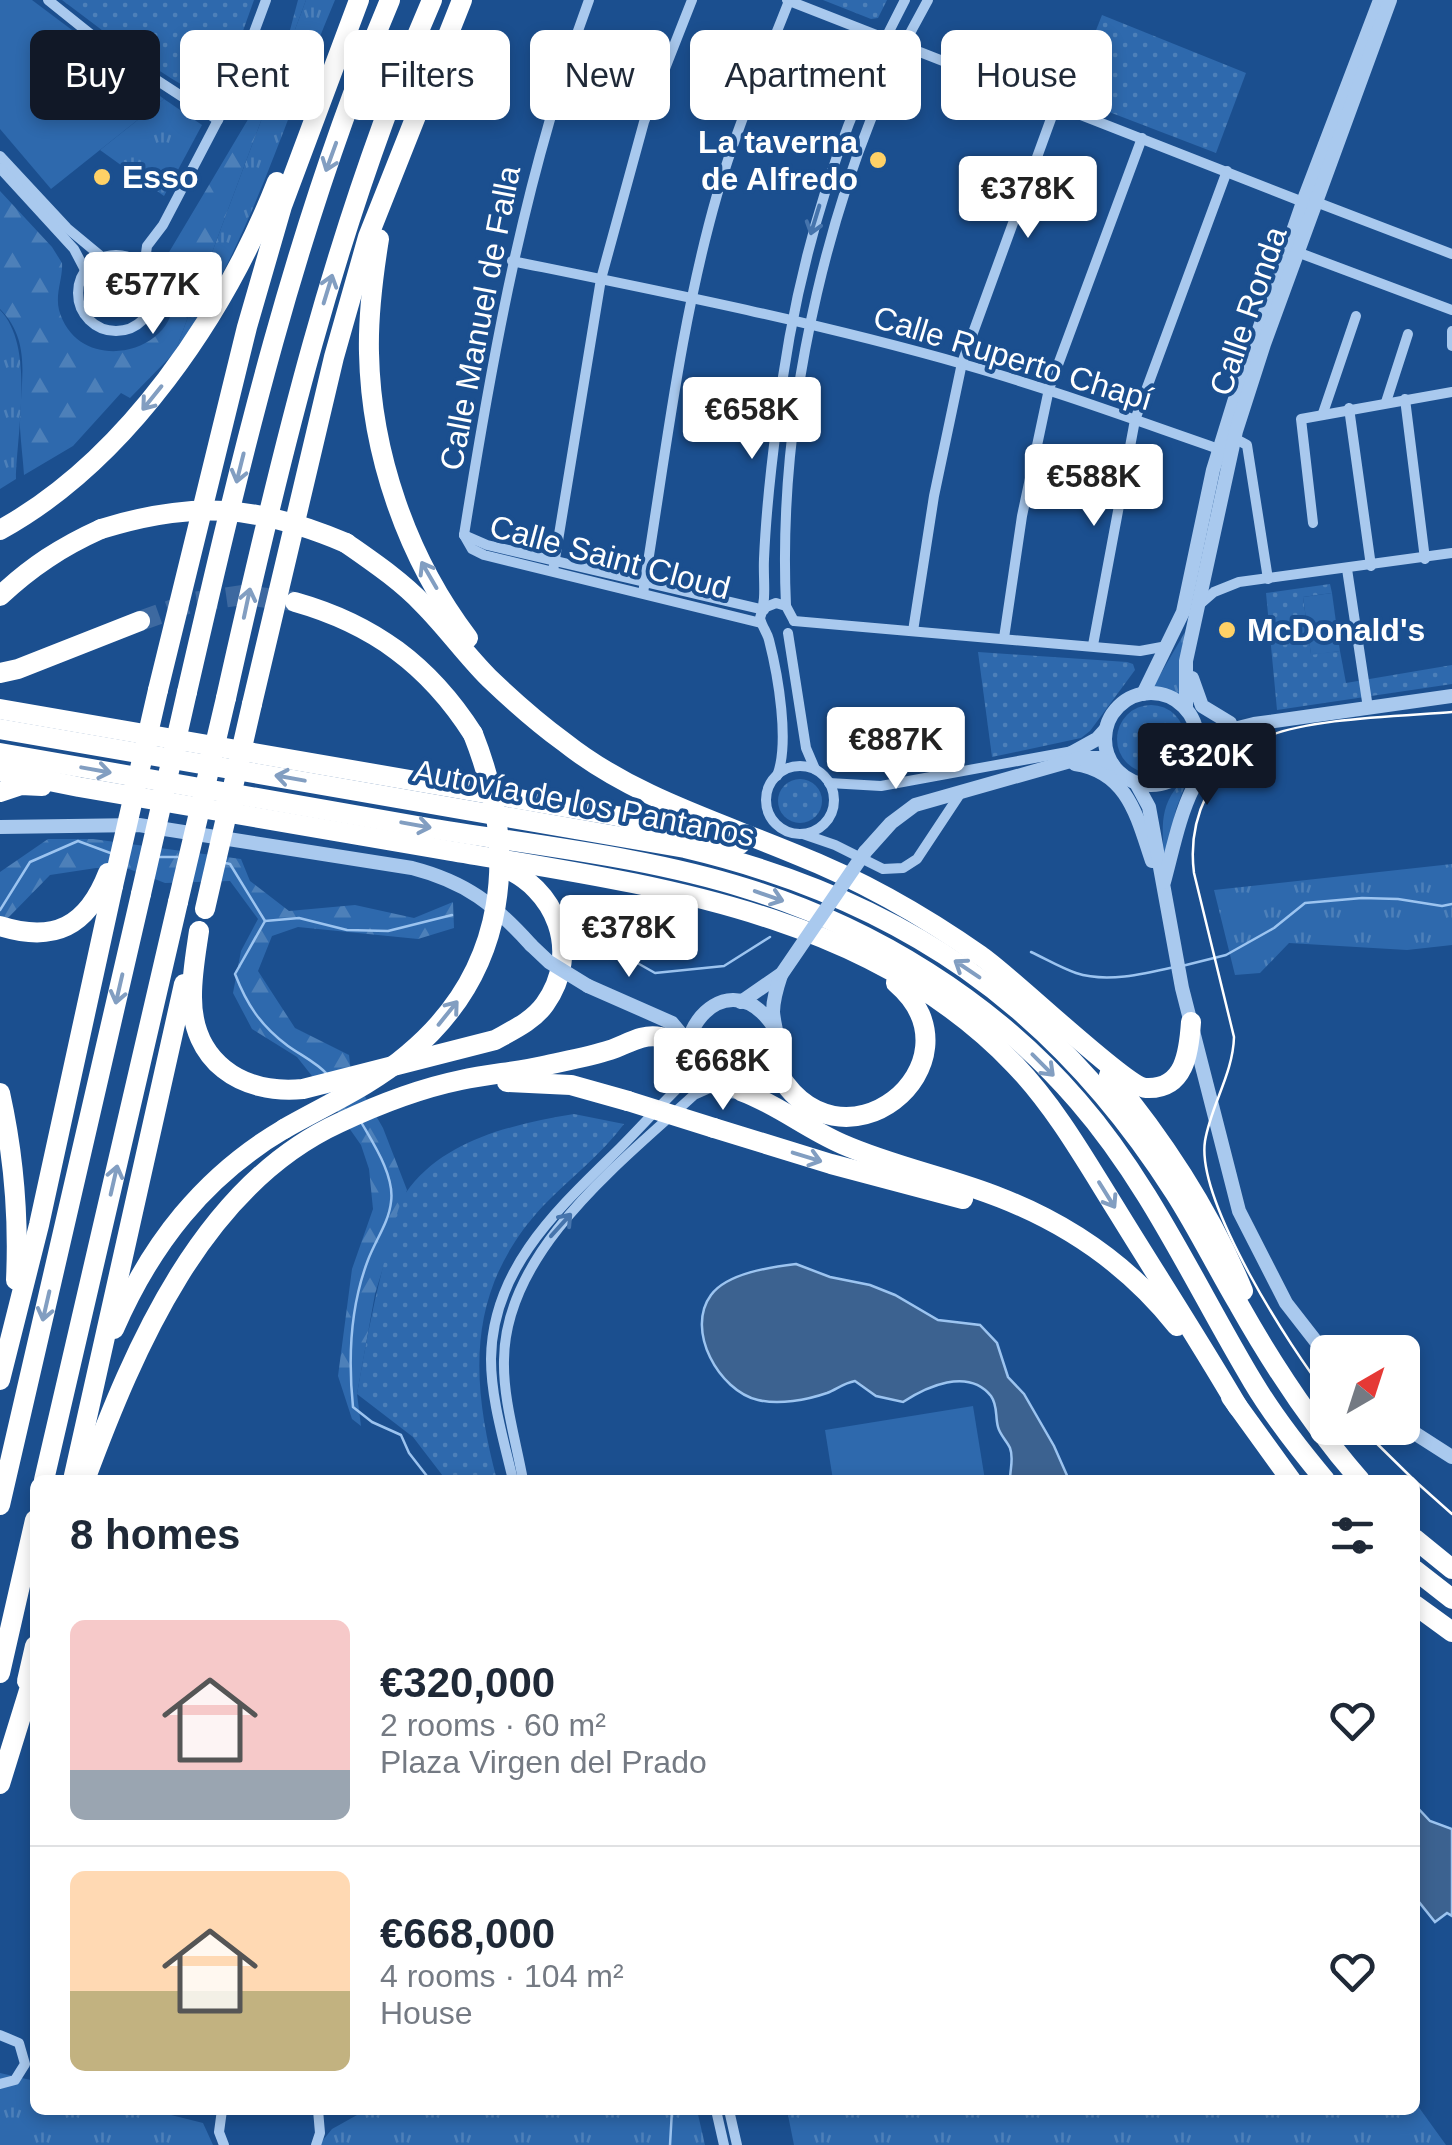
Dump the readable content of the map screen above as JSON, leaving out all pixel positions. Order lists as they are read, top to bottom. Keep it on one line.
{"streets":{"highway":["Autovía de los Pantanos"],"street":["Calle Ronda","Calle Manuel de Falla","Calle Ruperto Chapí","Calle Saint Cloud"]},"crossings":[["Calle Ronda","Calle Ruperto Chapí"],["Calle Manuel de Falla","Calle Ruperto Chapí"],["Calle Manuel de Falla","Calle Saint Cloud"]],"places":["La taverna de Alfredo","Esso","McDonald's"],"north":"top right","page":{"chip":["Buy","Rent","Filters","New","Apartment","House"],"price":["€378K","€577K","€658K","€588K","€887K","€320K","€378K","€668K"],"heading":"8 homes","list":[{"name":"€320,000","note":"2 rooms · 60 m² · Plaza Virgen del Prado"},{"name":"€668,000","note":"4 rooms · 104 m² · House"}]}}
